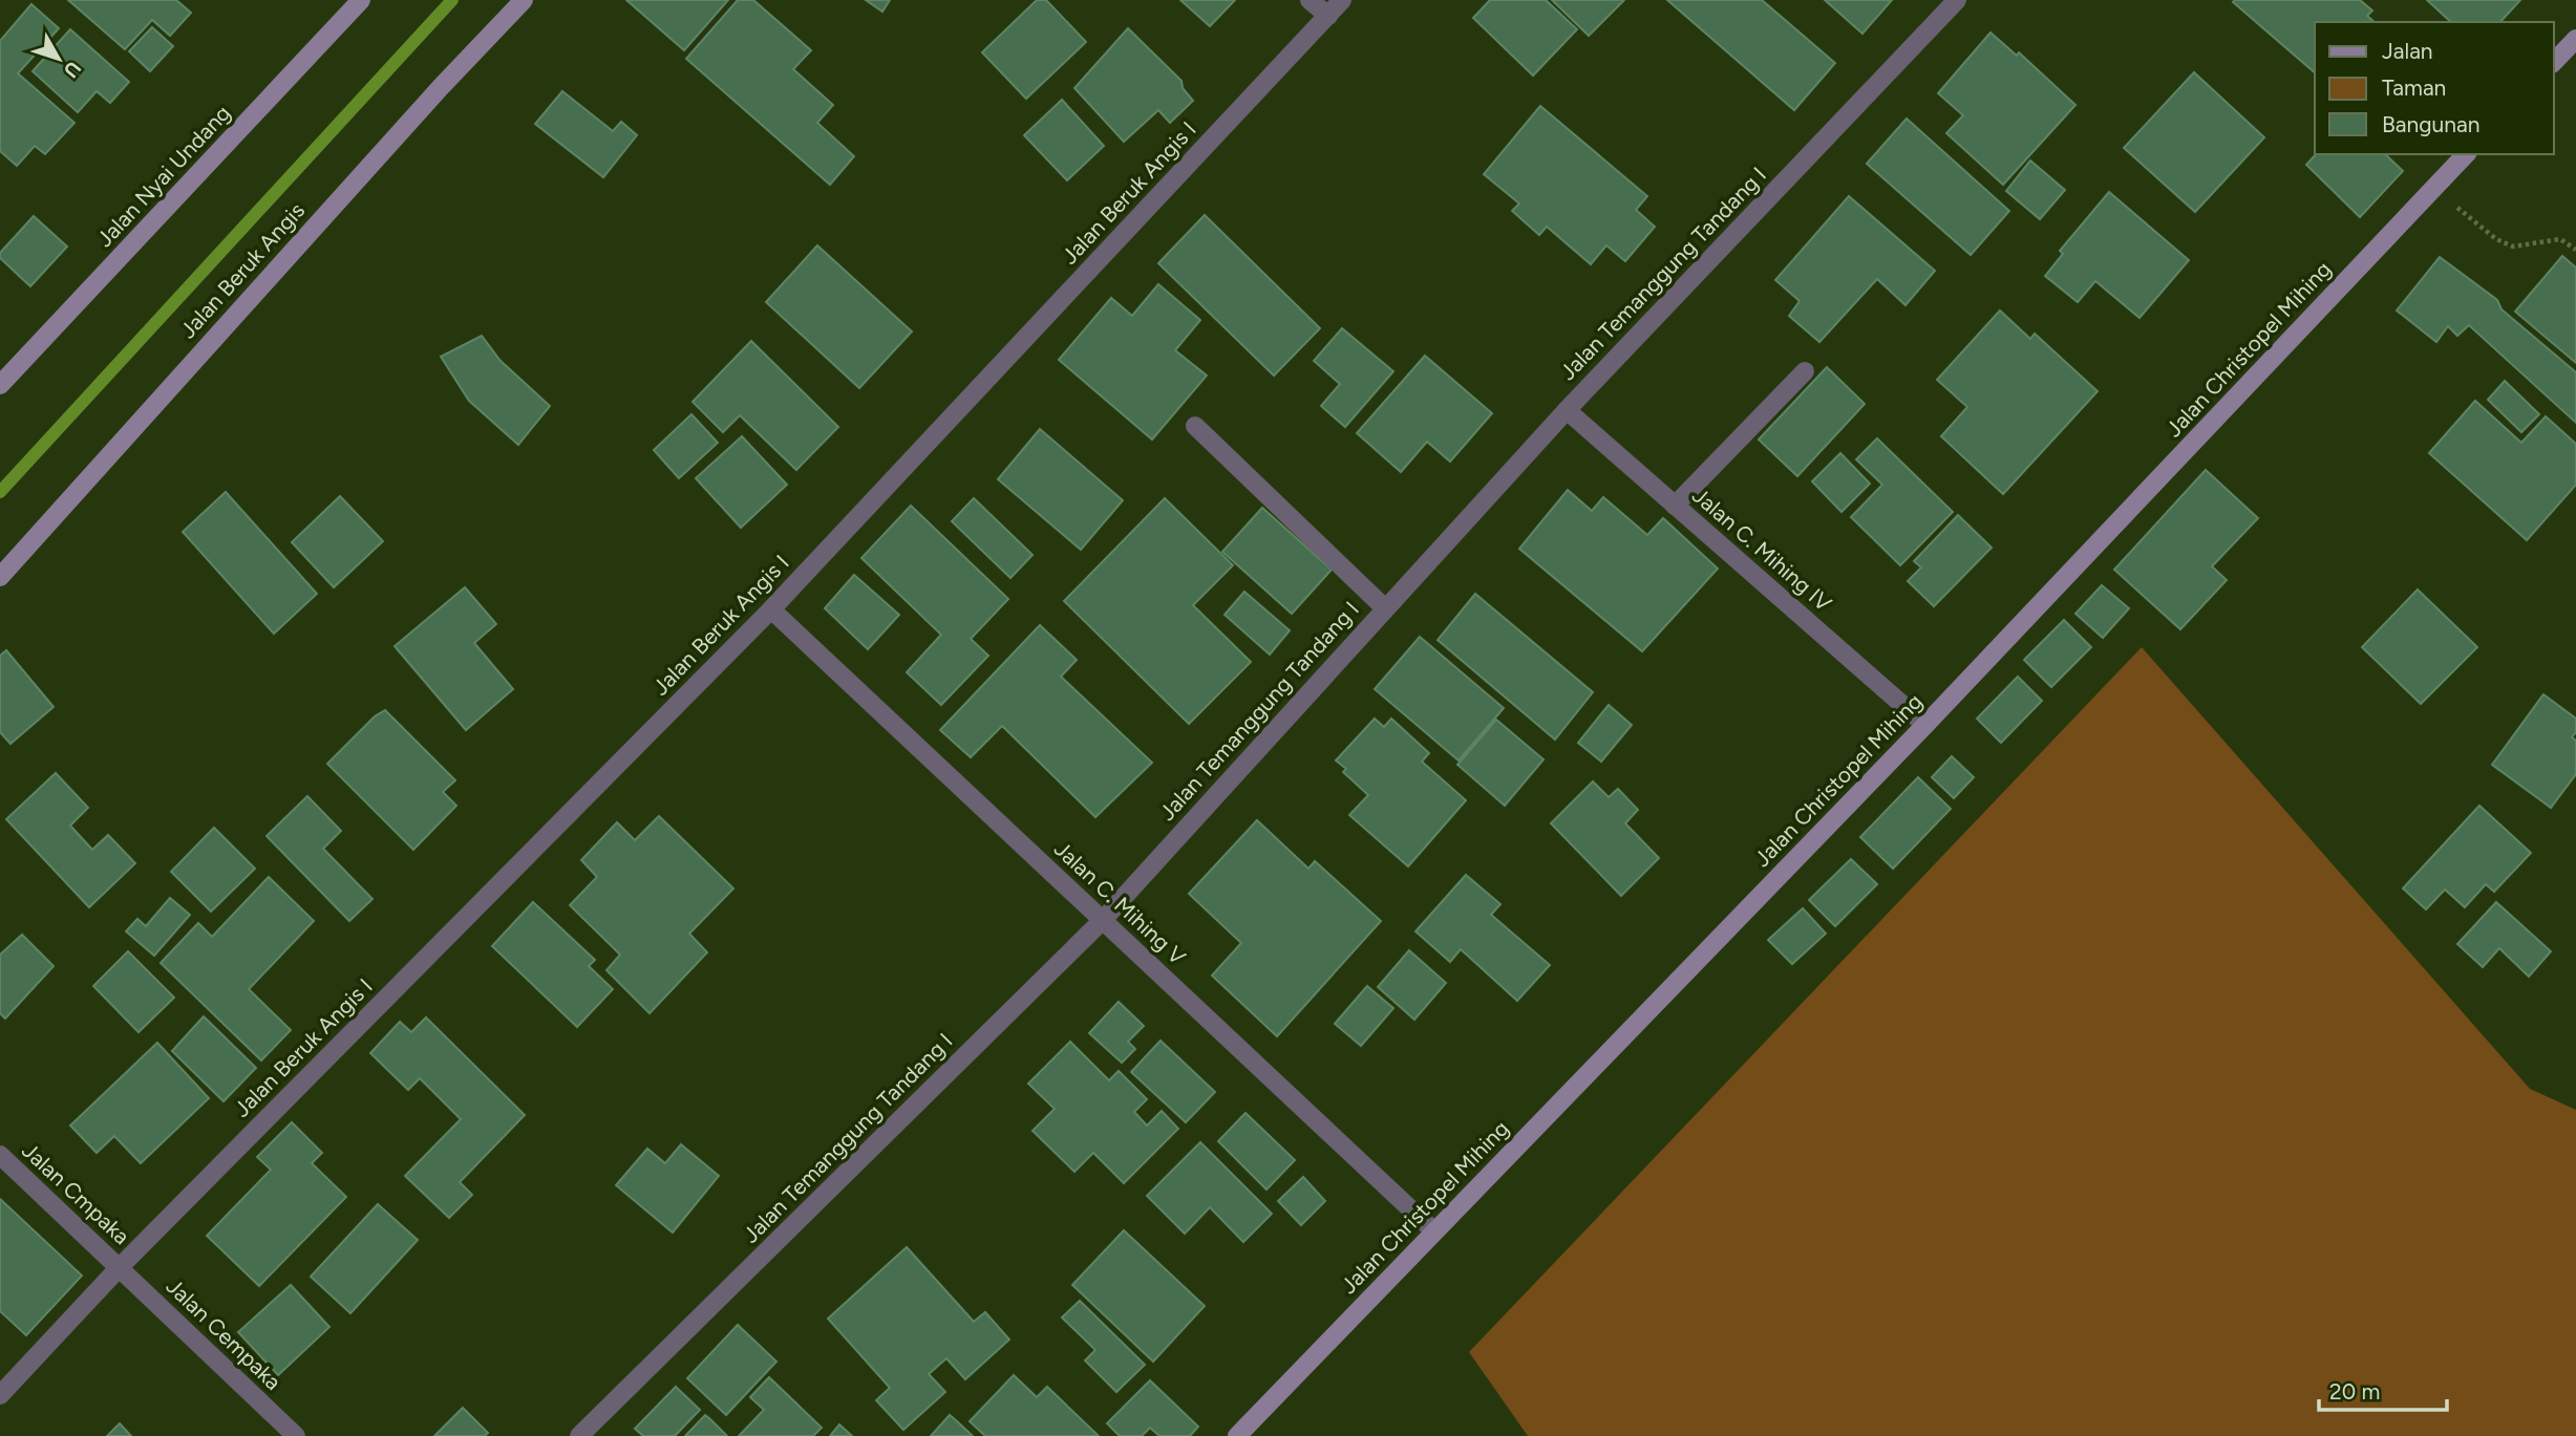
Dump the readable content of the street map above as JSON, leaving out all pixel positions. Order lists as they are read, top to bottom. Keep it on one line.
{"streets":{"street":["Jalan Nyai Undang","Jalan Beruk Angis I","Jalan Beruk Angis","Jalan Temanggung Tandang I","Jalan Christopel Mihing","Jalan C. Mihing IV","Jalan C. Mihing V","Jalan Cmpaka","Jalan Cempaka"]},"crossings":[["Jalan Beruk Angis I","Jalan C. Mihing V"],["Jalan Beruk Angis I","Jalan Cmpaka"],["Jalan Beruk Angis I","Jalan Cempaka"],["Jalan Temanggung Tandang I","Jalan C. Mihing IV"],["Jalan Temanggung Tandang I","Jalan C. Mihing V"],["Jalan Christopel Mihing","Jalan C. Mihing IV"],["Jalan Christopel Mihing","Jalan C. Mihing V"],["Jalan Cmpaka","Jalan Cempaka"]],"legend":["Jalan","Taman","Bangunan"],"scale_bar":"20 m","north":"bottom right"}
